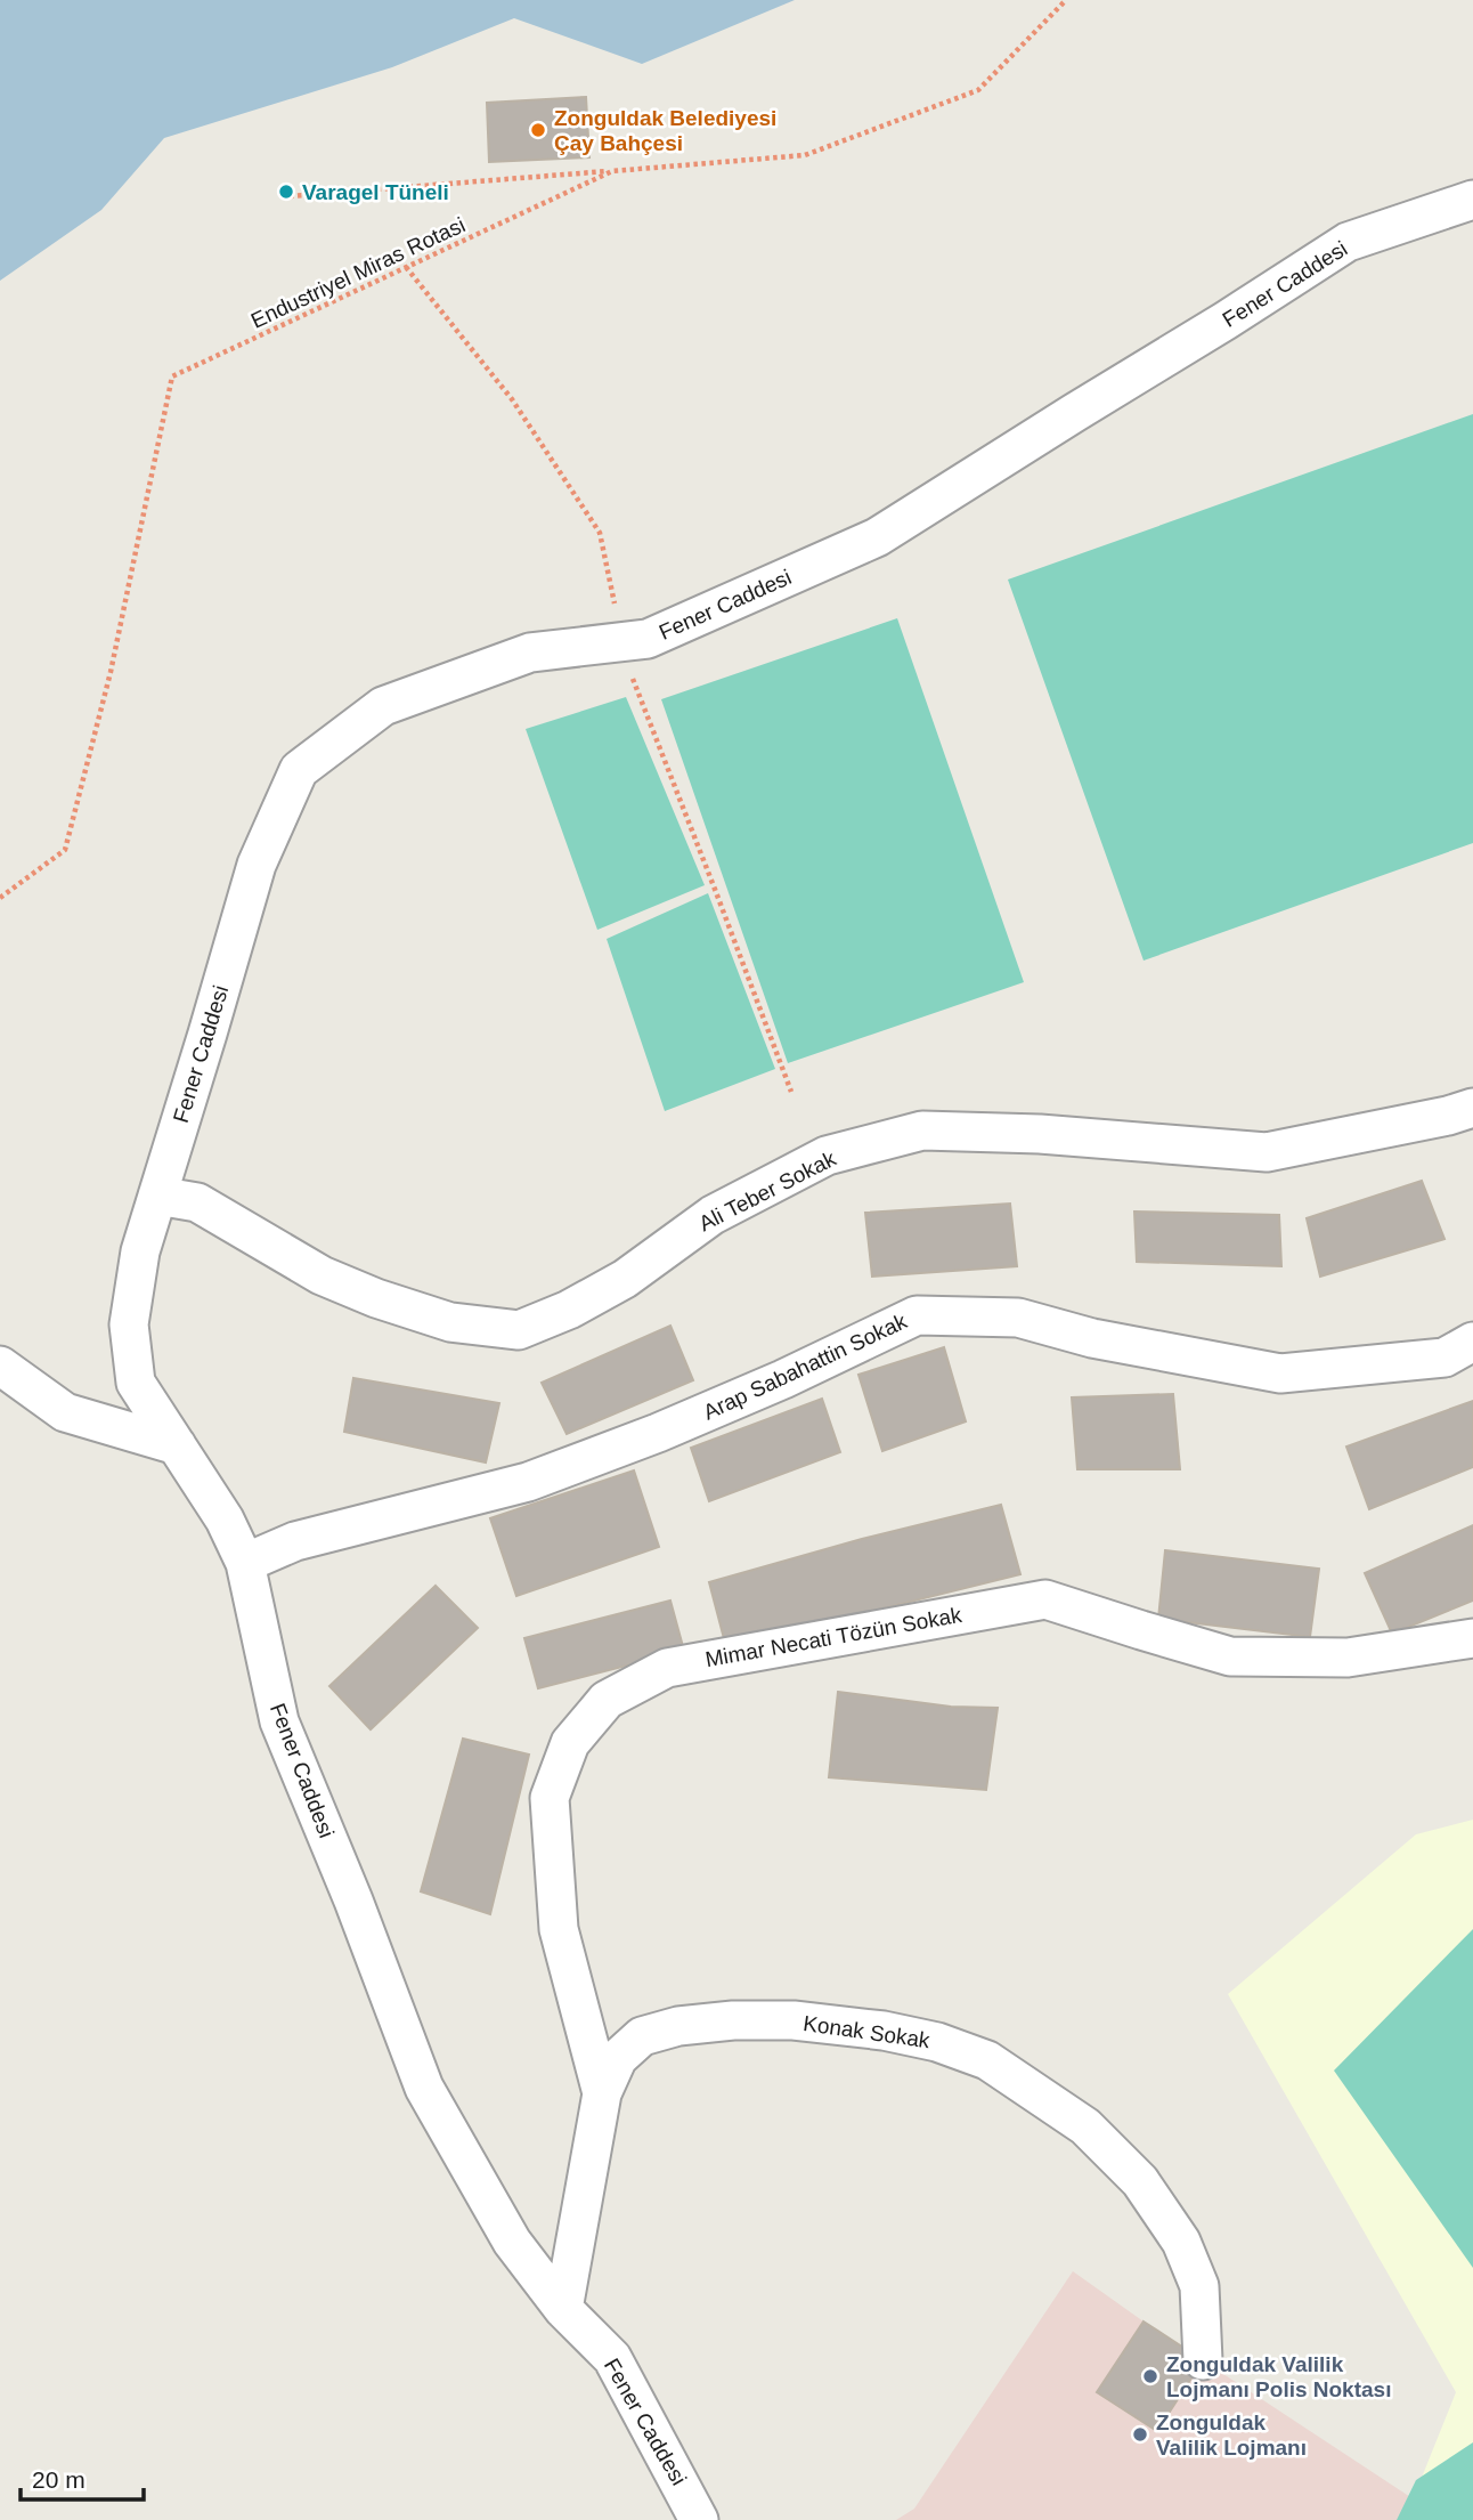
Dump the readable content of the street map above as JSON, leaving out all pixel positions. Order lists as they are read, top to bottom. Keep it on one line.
{"streets":{"street":["Fener Caddesi","Ali Teber Sokak","Arap Sabahattin Sokak","Mimar Necati Tözün Sokak","Konak Sokak"],"path":["Endustriyel Miras Rotasi"]},"crossings":[["Fener Caddesi","Ali Teber Sokak"],["Fener Caddesi","Arap Sabahattin Sokak"],["Fener Caddesi","Konak Sokak"],["Mimar Necati Tözün Sokak","Konak Sokak"]],"places":["Zonguldak Belediyesi Çay Bahçesi","Varagel Tüneli","Zonguldak Valilik Lojmanı Polis Noktası","Zonguldak Valilik Lojmanı"],"scale_bar":"20 m"}
